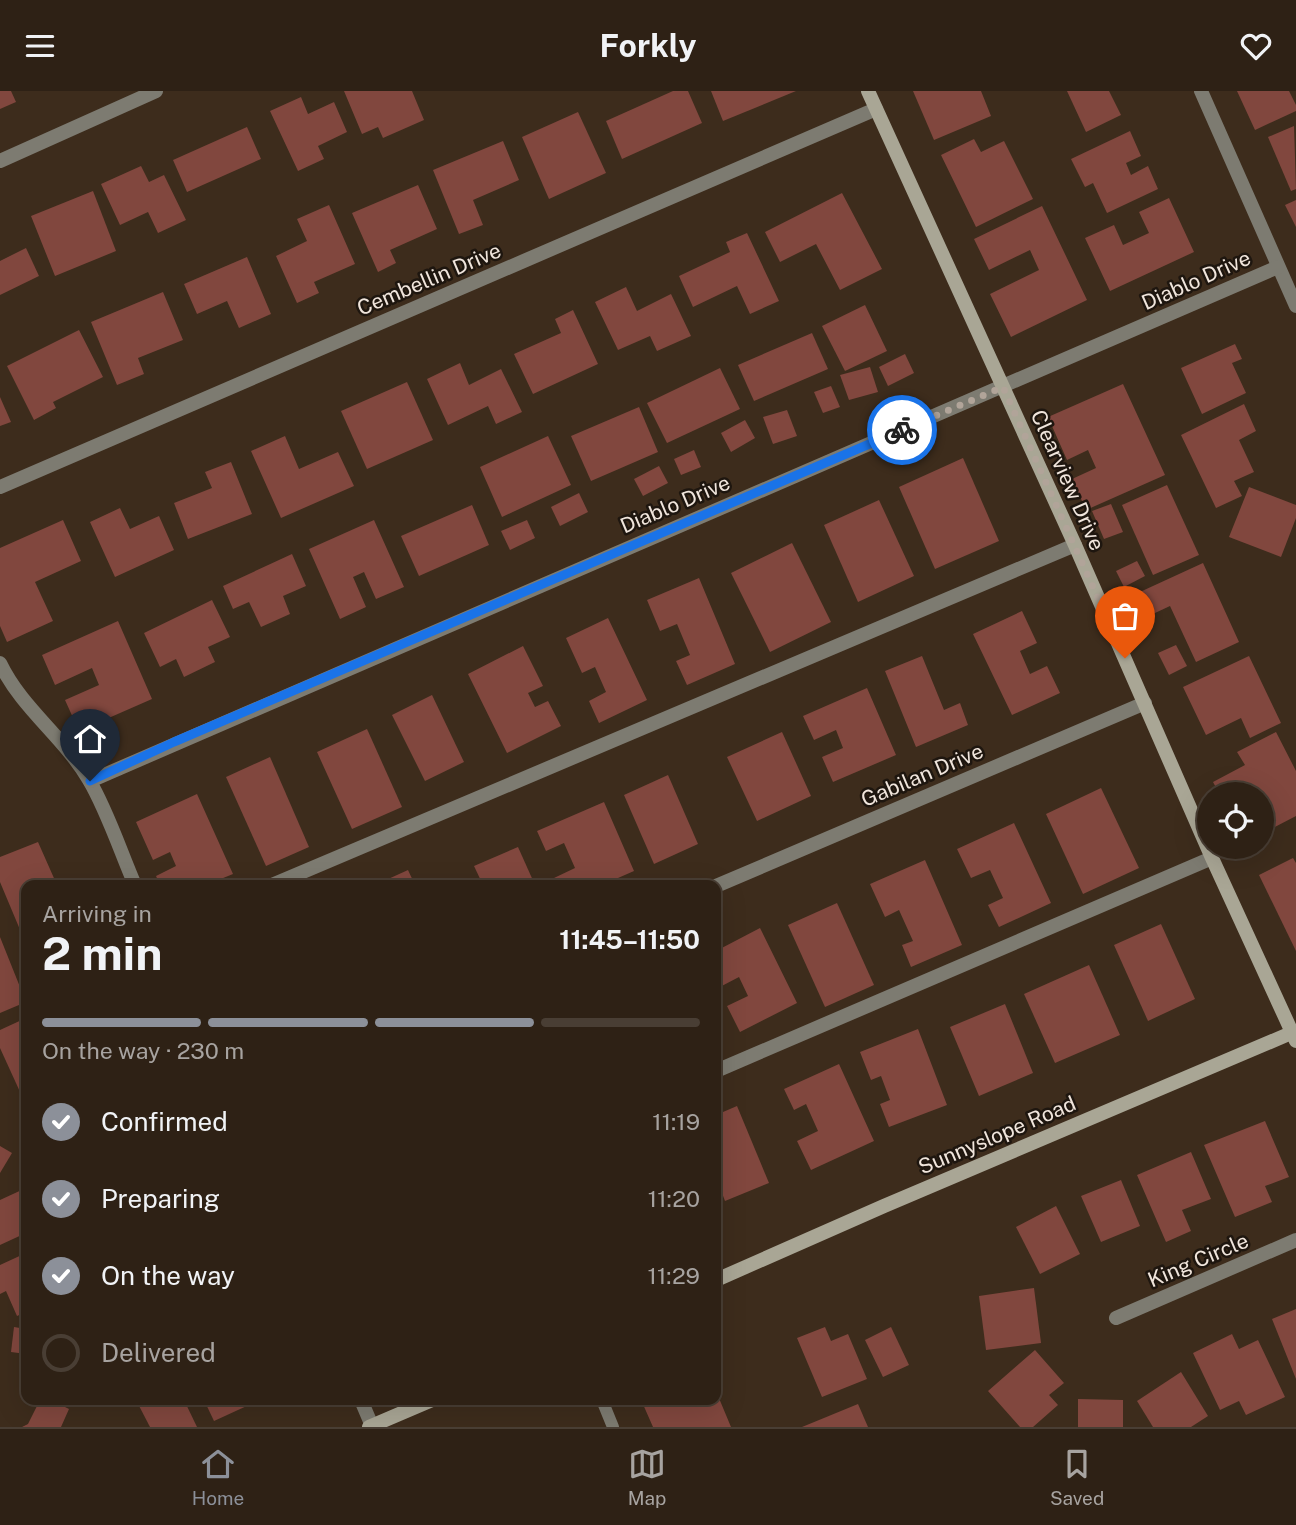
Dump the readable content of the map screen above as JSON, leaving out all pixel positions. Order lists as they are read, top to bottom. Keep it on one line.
{"streets":{"street":["Cembellin Drive","Diablo Drive","Clearview Drive","Gabilan Drive","Sunnyslope Road","King Circle"]},"crossings":[["Cembellin Drive","Clearview Drive"],["Diablo Drive","Clearview Drive"],["Clearview Drive","Gabilan Drive"],["Clearview Drive","Sunnyslope Road"]],"page":{"header":"Forkly","heading":["2 min","Arriving in","11:45–11:50"],"bar":"On the way · 230 m","list":[["Confirmed","11:19"],["Preparing","11:20"],["On the way","11:29"],"Delivered"],"tabs":["Home","Map","Saved"]}}
